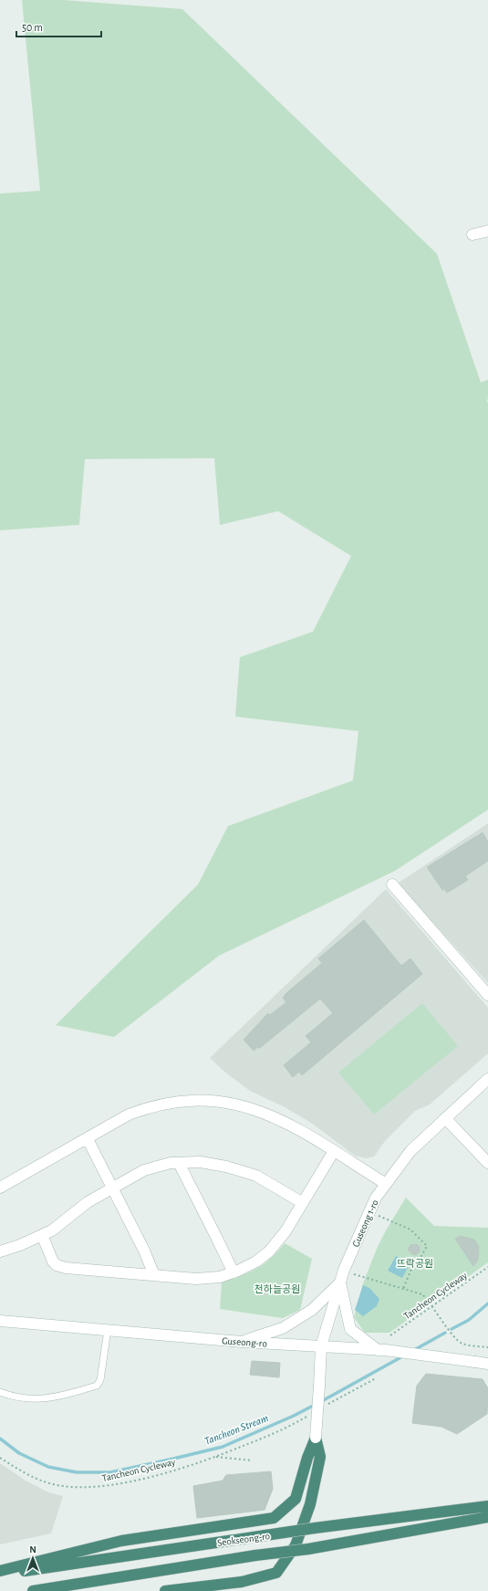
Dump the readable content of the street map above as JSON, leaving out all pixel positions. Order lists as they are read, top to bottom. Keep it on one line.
{"streets":{"highway":["Seokseong-ro"],"street":["Guseong 1-ro","Guseong-ro"],"path":["Tancheon Cycleway"]},"crossings":[["Guseong 1-ro","Guseong-ro"]],"water":["Tancheon Stream"],"parks":["뜨락공원","천하늘공원"],"scale_bar":"50 m","north":"top"}
